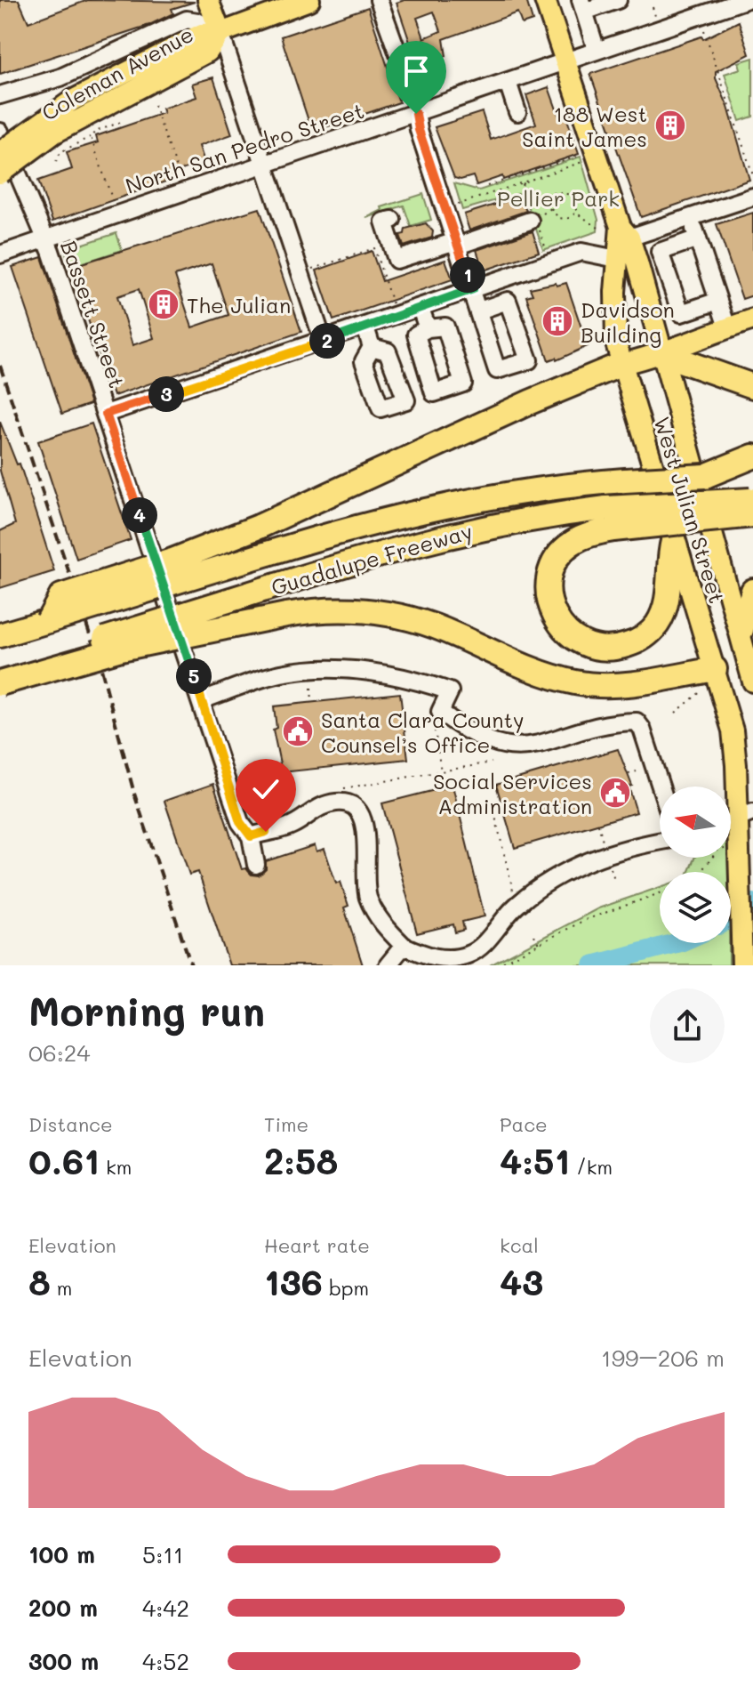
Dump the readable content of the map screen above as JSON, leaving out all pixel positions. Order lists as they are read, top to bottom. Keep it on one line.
{"streets":{"highway":["Guadalupe Freeway"],"main road":["Coleman Avenue","West Julian Street"],"street":["North San Pedro Street","Bassett Street"]},"crossings":[["North San Pedro Street","Bassett Street"],["North San Pedro Street","West Julian Street"]],"parks":["Pellier Park"],"places":{"building":["188 West Saint James","The Julian","Davidson Building"],"public building":["Santa Clara County Counsel’s Office","Social Services Administration"]},"north":"left","page":{"pins":["1","2","3","4","5"],"heading":["Morning run","06:24"],"stats":[["Distance","0.61 km"],["Time","2:58"],["Pace","4:51 /km"],["Elevation","8 m"],["Heart rate","136 bpm"],["kcal","43"]],"chart":["Elevation","199–206 m"],"list":[{"name":"100 m","note":"5:11"},{"name":"200 m","note":"4:42"},{"name":"300 m","note":"4:52"}]}}
